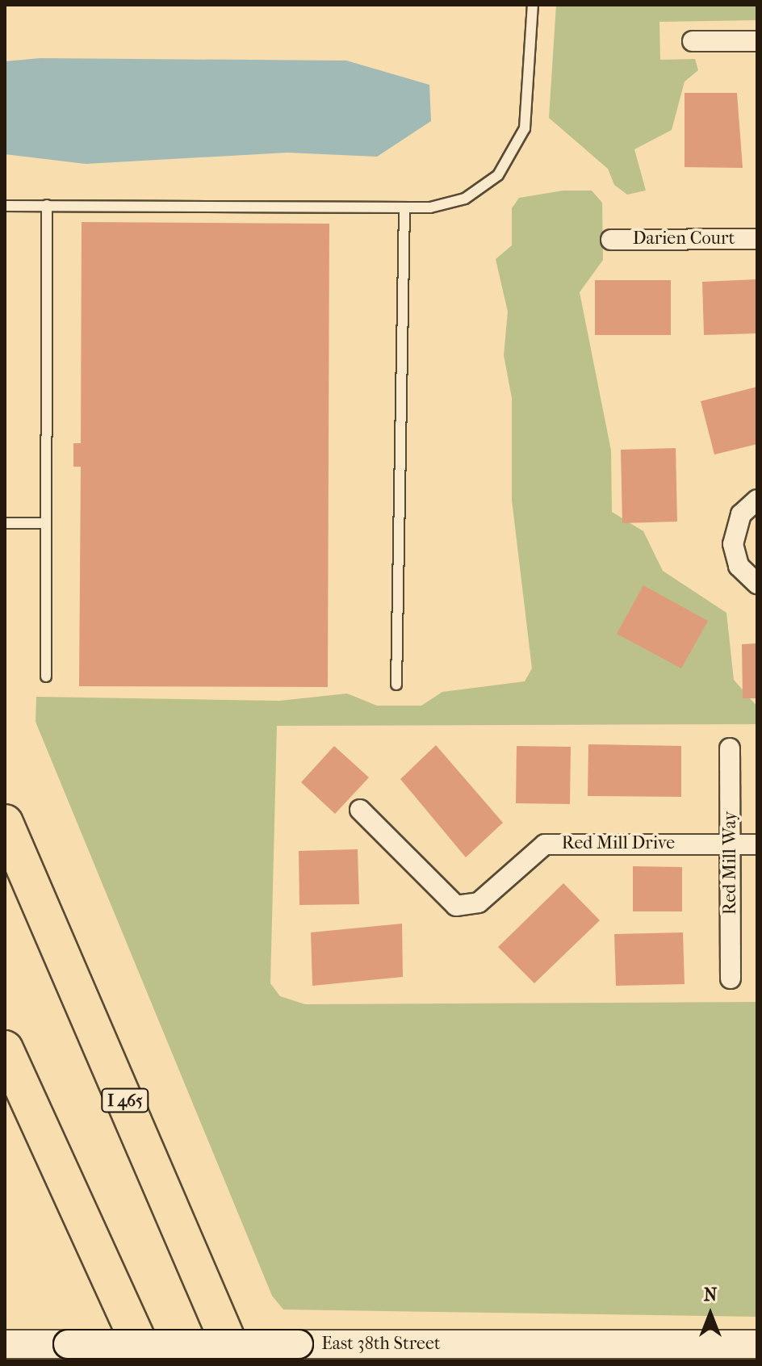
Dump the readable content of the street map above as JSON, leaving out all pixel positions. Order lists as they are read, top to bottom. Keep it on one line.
{"streets":{"highway":["I 465"],"main road":["East 38th Street"],"street":["Darien Court","Red Mill Drive","Red Mill Way"]},"crossings":[["Red Mill Drive","Red Mill Way"]],"north":"top"}
